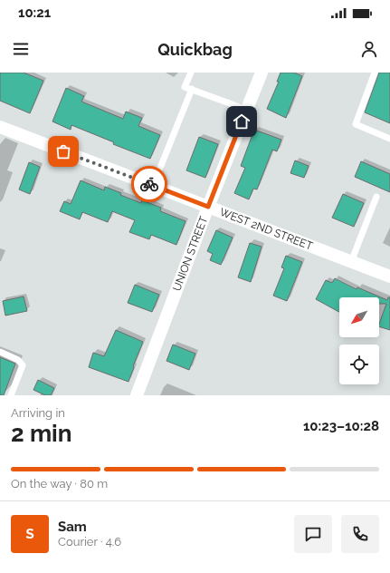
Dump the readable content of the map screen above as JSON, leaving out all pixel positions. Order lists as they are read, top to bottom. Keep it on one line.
{"streets":{"street":["WEST 2ND STREET","UNION STREET"]},"crossings":[["WEST 2ND STREET","UNION STREET"]],"north":"bottom left","page":{"status":"10:21","header":"Quickbag","heading":["2 min","Arriving in","10:23–10:28"],"panel":["Sam","Courier · 4.6"],"bar":"On the way · 80 m","round":"S"}}
